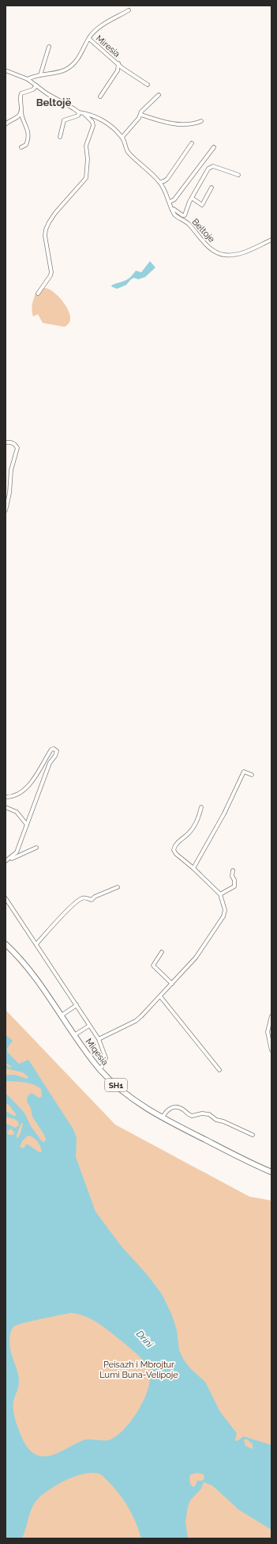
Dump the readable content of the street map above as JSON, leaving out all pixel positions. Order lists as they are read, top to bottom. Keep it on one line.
{"streets":{"main road":["Miqesia","SH1"],"street":["Miresia","Beltoje"]},"districts":["Beltojë"],"water":["Drini"],"parks":["Peisazh i Mbrojtur Lumi Buna-Velipoje"]}
